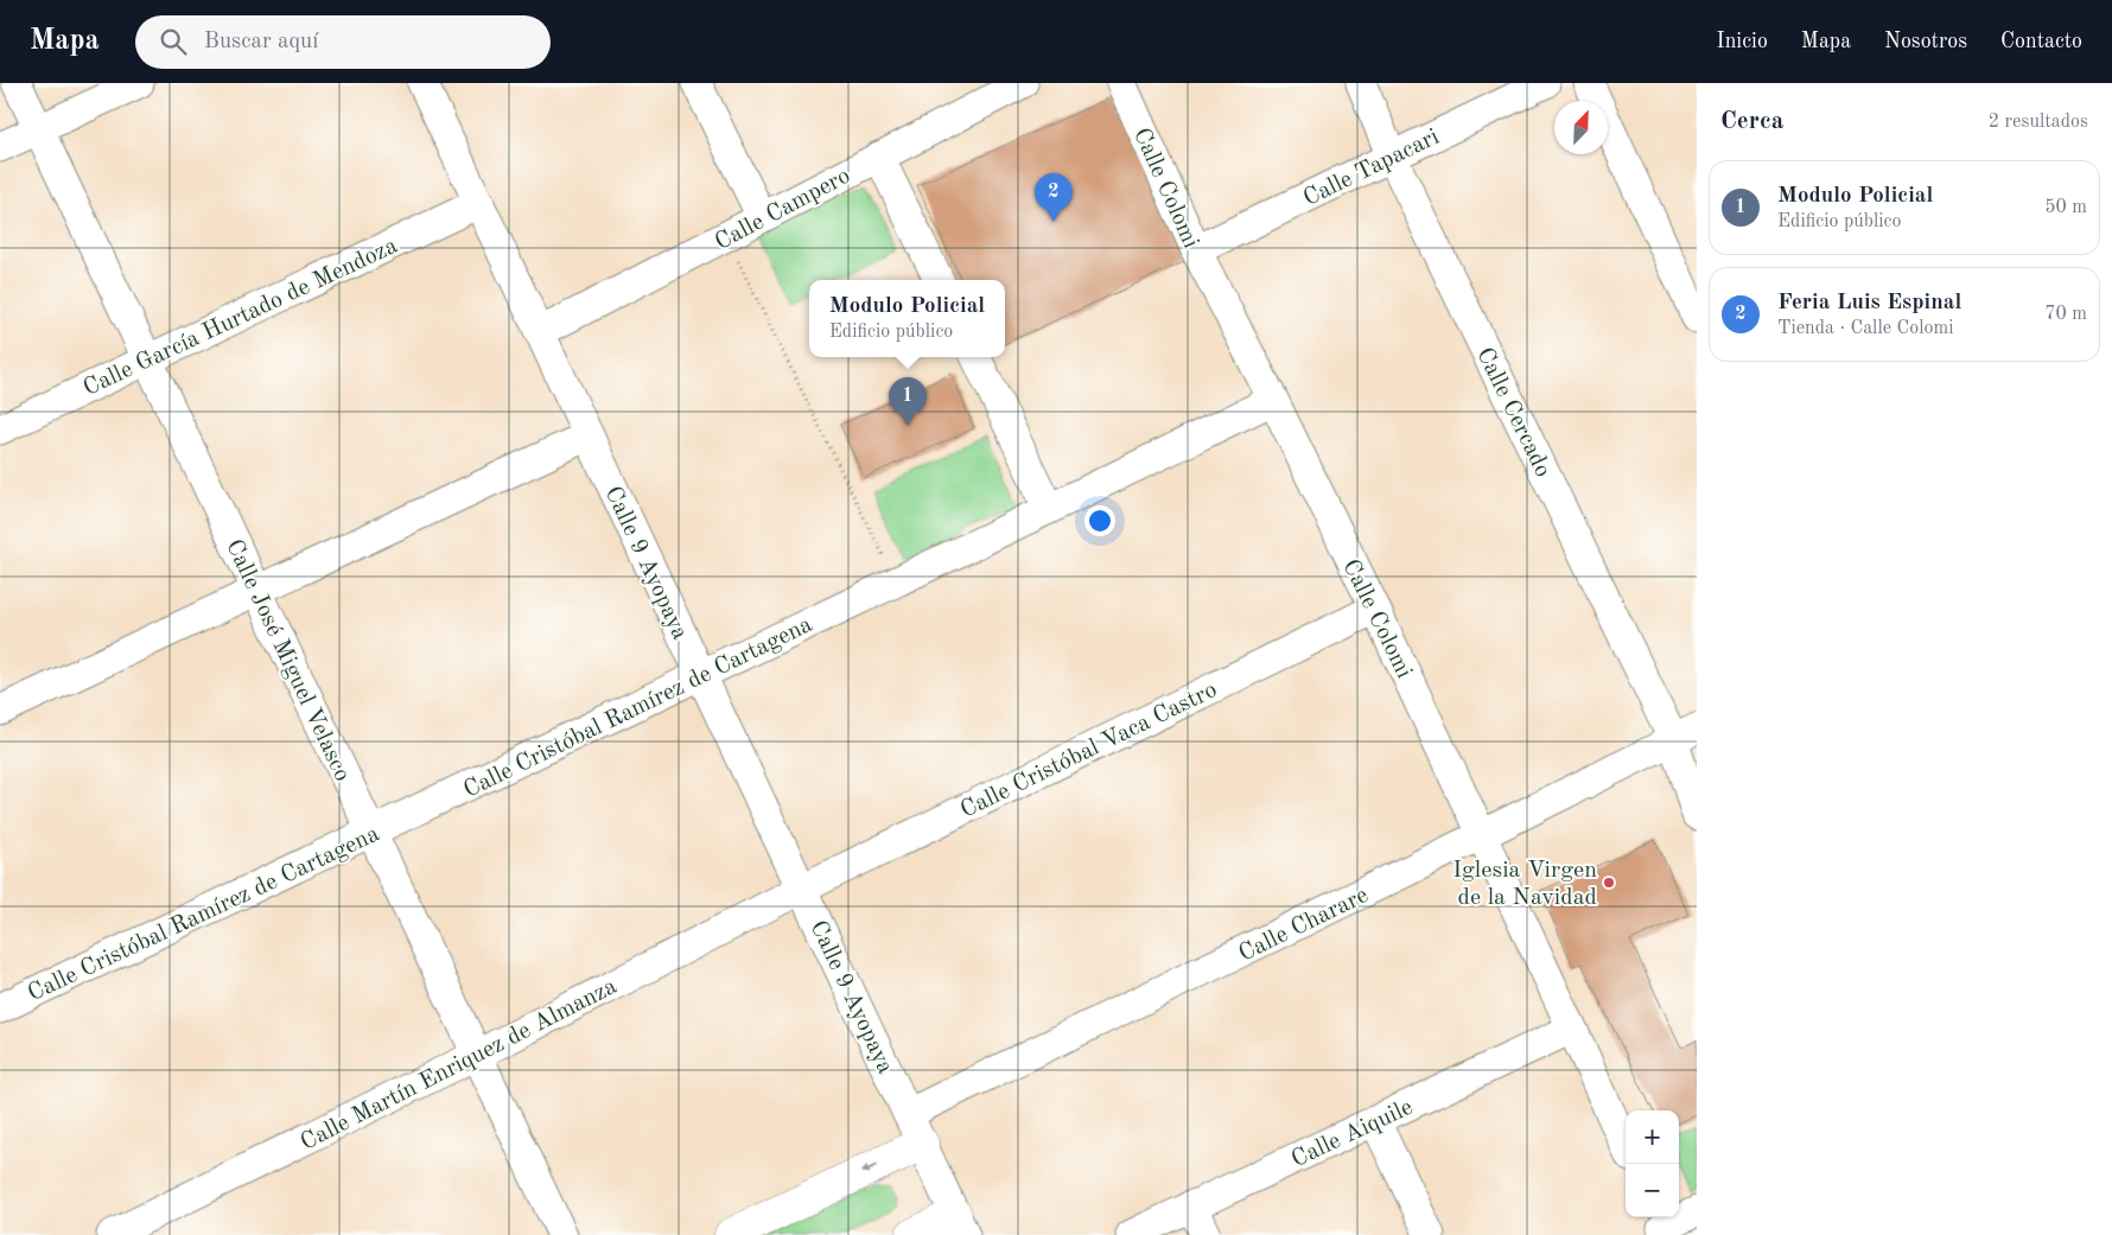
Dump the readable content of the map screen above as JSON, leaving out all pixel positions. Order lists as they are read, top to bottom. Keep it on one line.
{"streets":{"street":["Calle Tapacari","Calle Colomi","Calle Campero","Calle García Hurtado de Mendoza","Calle Cercado","Calle 9 Ayopaya","Calle José Miguel Velasco","Calle Cristóbal Ramírez de Cartagena","Calle Cristóbal Vaca Castro","Calle Charare","Calle Martín Enriquez de Almanza","Calle Aiquile"]},"crossings":[["Calle Tapacari","Calle Colomi"],["Calle Tapacari","Calle Cercado"],["Calle Colomi","Calle Cristóbal Ramírez de Cartagena"],["Calle Colomi","Calle Cristóbal Vaca Castro"],["Calle Colomi","Calle Charare"],["Calle Colomi","Calle Aiquile"],["Calle Campero","Calle 9 Ayopaya"],["Calle García Hurtado de Mendoza","Calle 9 Ayopaya"],["Calle García Hurtado de Mendoza","Calle José Miguel Velasco"],["Calle Cercado","Calle Charare"],["Calle 9 Ayopaya","Calle Cristóbal Ramírez de Cartagena"],["Calle 9 Ayopaya","Calle Cristóbal Vaca Castro"],["Calle 9 Ayopaya","Calle Charare"],["Calle 9 Ayopaya","Calle Martín Enriquez de Almanza"],["Calle José Miguel Velasco","Calle Cristóbal Ramírez de Cartagena"],["Calle José Miguel Velasco","Calle Martín Enriquez de Almanza"],["Calle Cristóbal Vaca Castro","Calle Martín Enriquez de Almanza"]],"places":["Iglesia Virgen de la Navidad"],"north":"top right","page":{"header":"Mapa","search":"Buscar aquí","nav":["Inicio","Mapa","Nosotros","Contacto"],"heading":["Cerca","2 resultados"],"list":[{"mark":"1","name":"Modulo Policial","note":"Edificio público","value":"50 m"},{"mark":"2","name":"Feria Luis Espinal","note":"Tienda · Calle Colomi","value":"70 m"}],"pins":["2","1"],"popup":["Modulo Policial","Edificio público"],"map_buttons":["+","−"]}}
